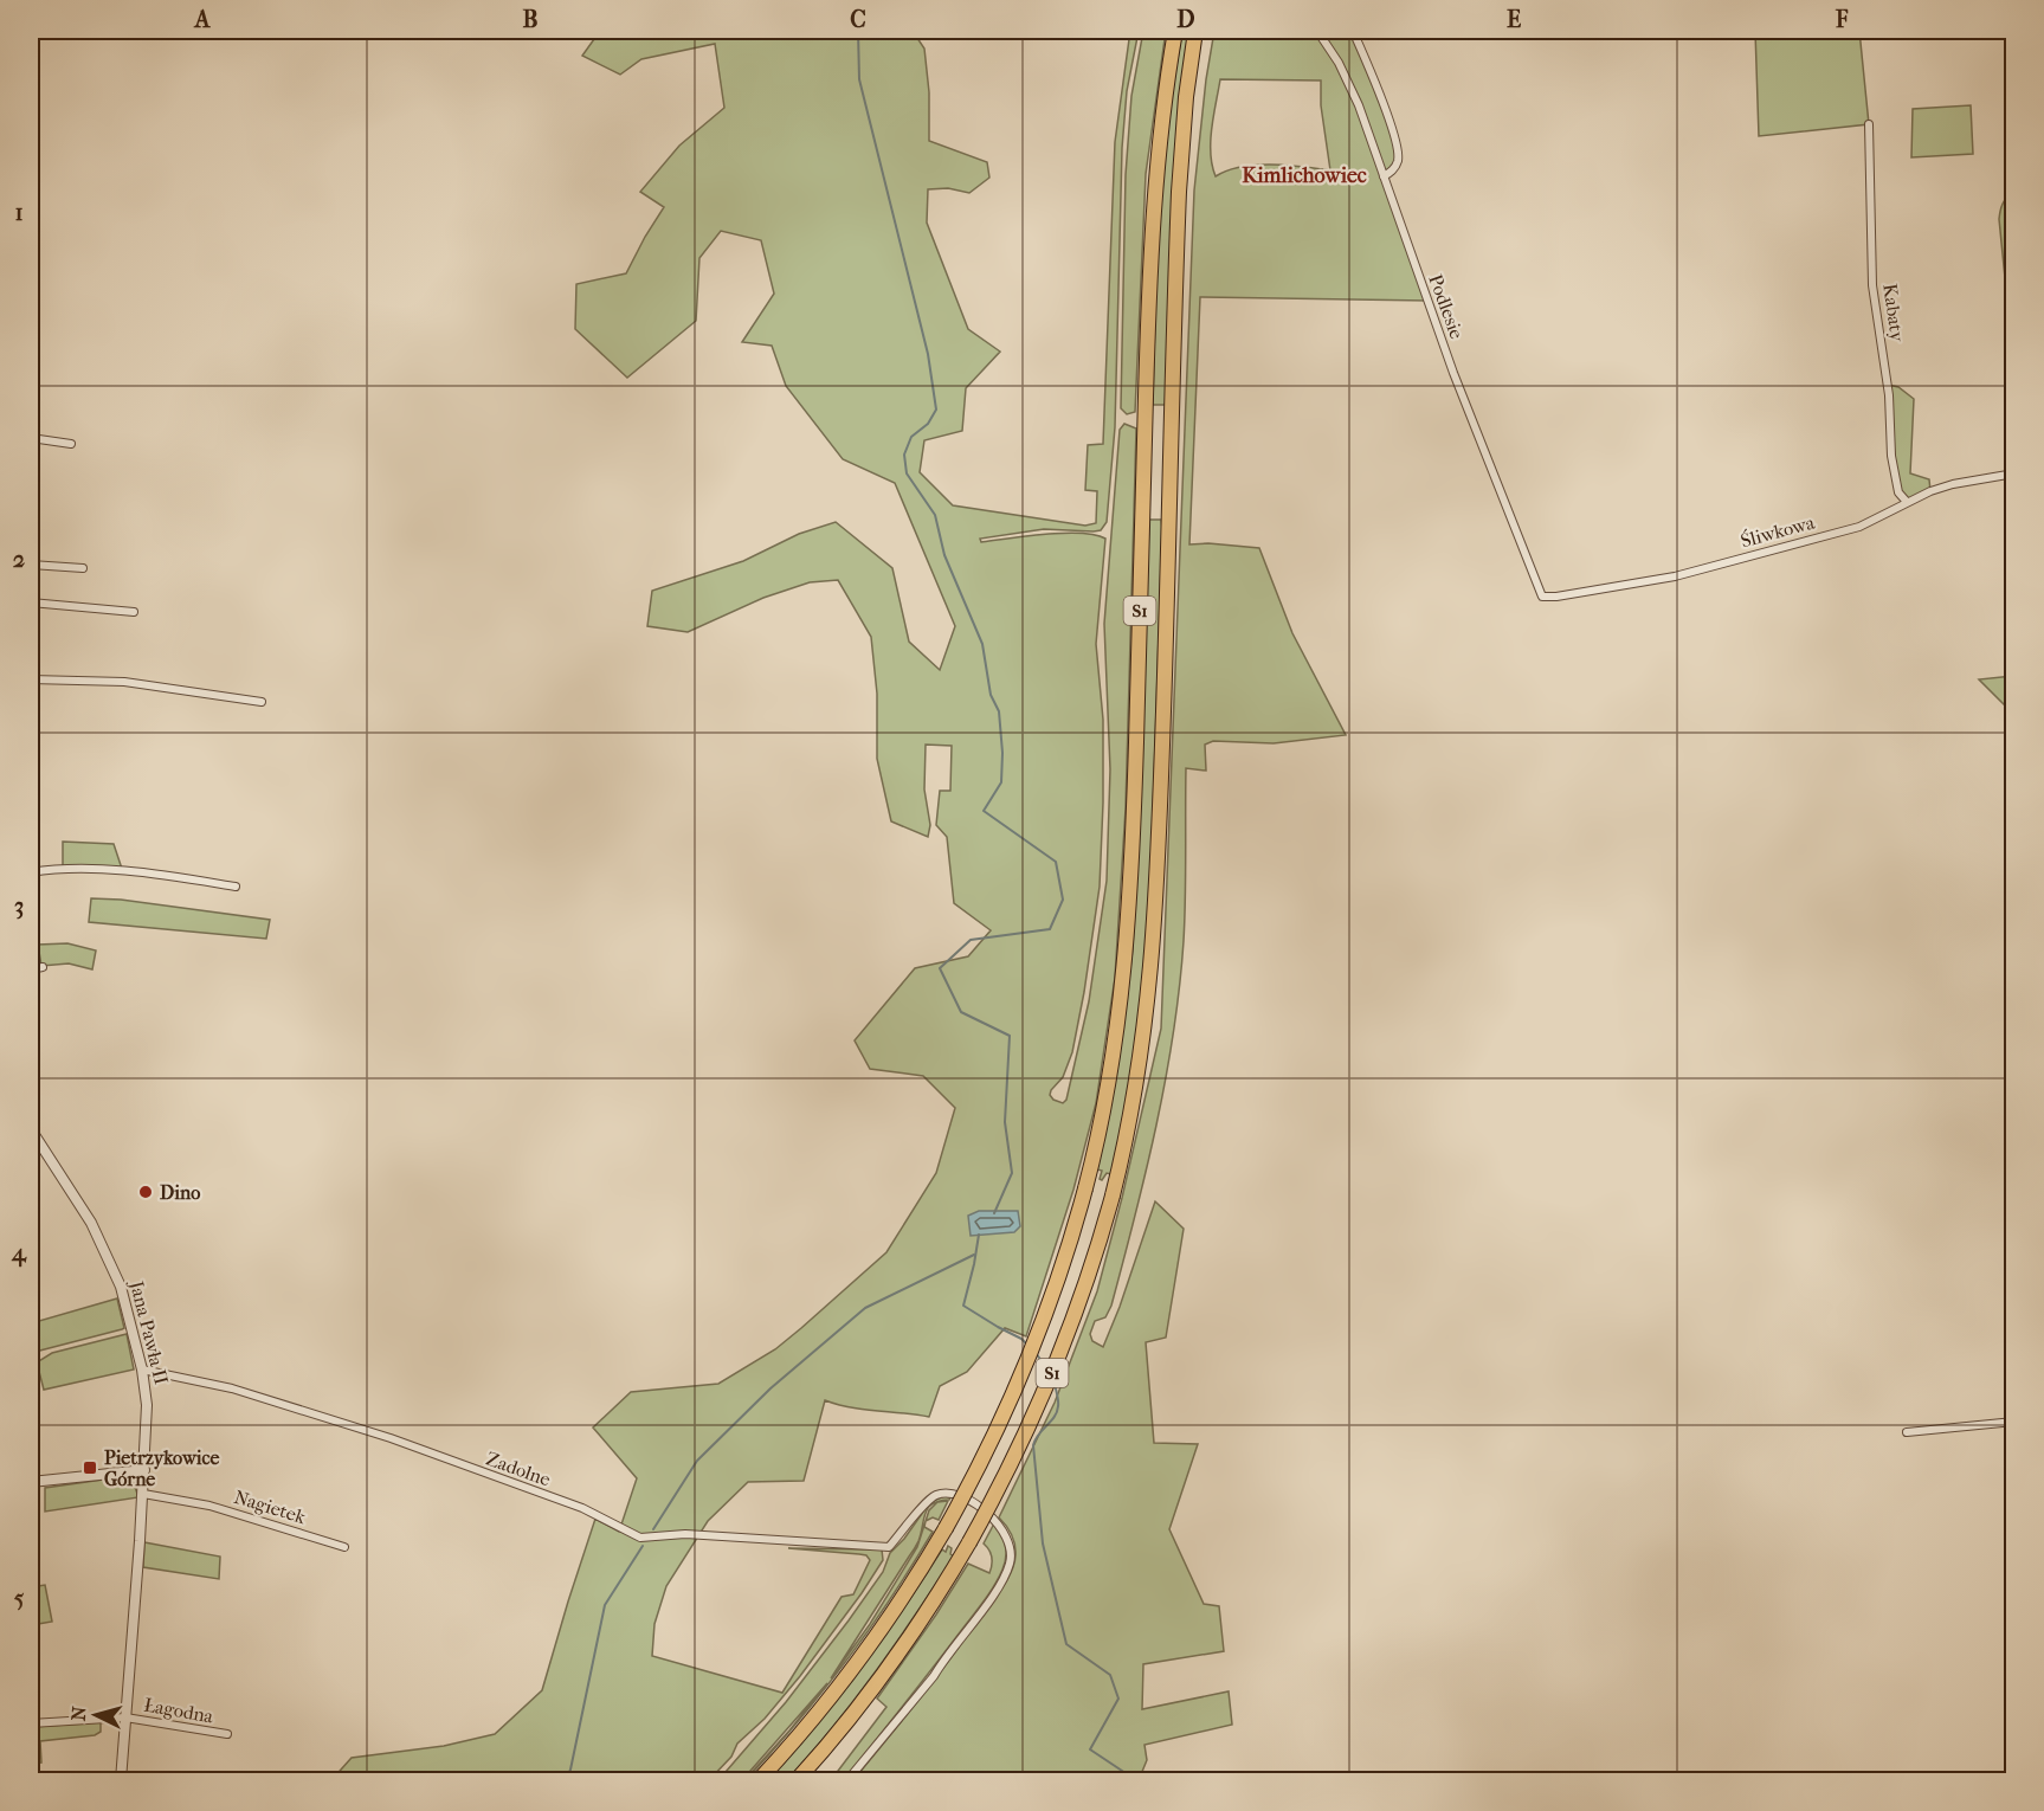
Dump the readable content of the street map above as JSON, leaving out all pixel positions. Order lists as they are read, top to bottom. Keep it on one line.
{"streets":{"highway":["S1"],"street":["Podlesie","Kabaty","Śliwkowa","Jana Pawła II","Zadolne","Nagietek","Łagodna"]},"crossings":[["Podlesie","Śliwkowa"],["Kabaty","Śliwkowa"],["Jana Pawła II","Zadolne"],["Jana Pawła II","Nagietek"],["Jana Pawła II","Łagodna"]],"districts":["Kimlichowiec"],"places":{"other":["Dino"],"transit":["Pietrzykowice Górne"]},"north":"left","grid":{"columns":["A","B","C","D","E","F"],"rows":["1","2","3","4","5"]}}
